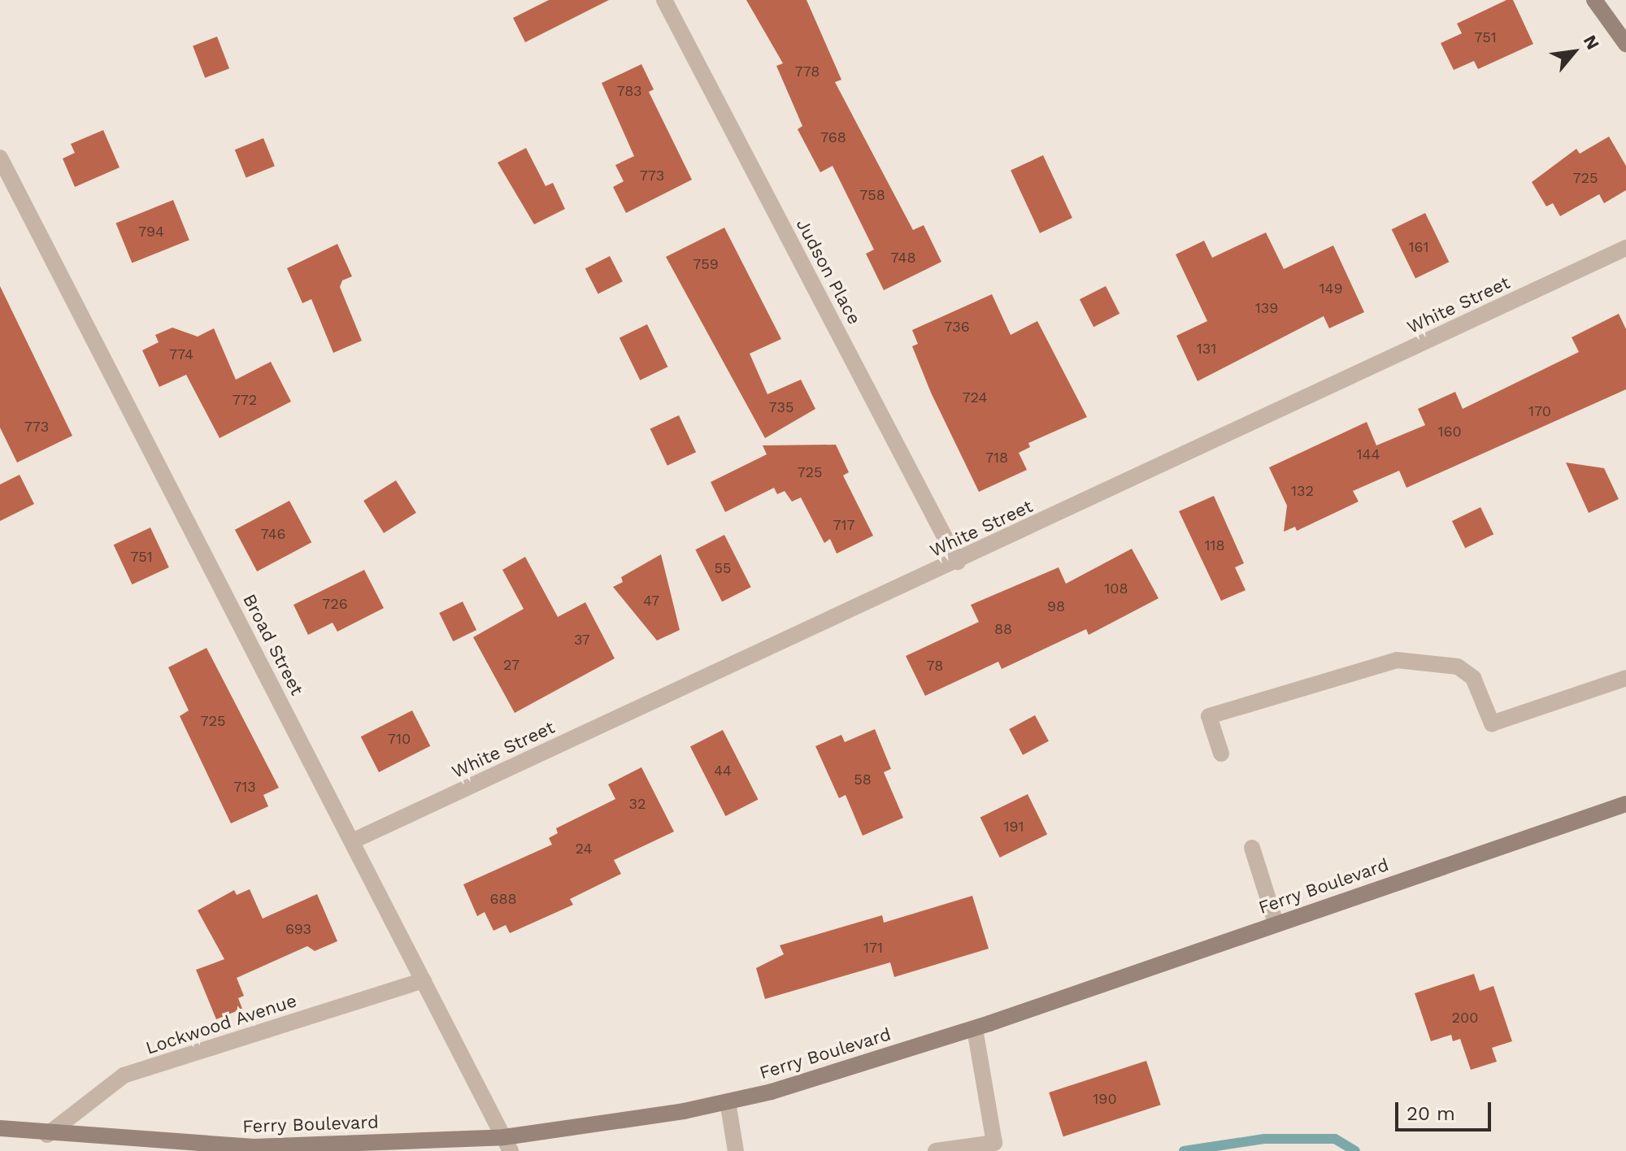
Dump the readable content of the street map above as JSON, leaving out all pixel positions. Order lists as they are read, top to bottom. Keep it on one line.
{"streets":{"main road":["Ferry Boulevard"],"street":["Judson Place","White Street","Broad Street","Lockwood Avenue"]},"crossings":[["Judson Place","White Street"],["White Street","Broad Street"],["Broad Street","Ferry Boulevard"],["Broad Street","Lockwood Avenue"],["Ferry Boulevard","Lockwood Avenue"]],"house_numbers":["751","778","783","768","773","725","758","794","161","748","759","149","139","736","131","774","724","772","735","170","773","160","144","718","725","132","717","746","118","751","55","108","47","726","98","88","37","27","78","725","710","44","58","713","32","191","24","688","693","171","200","190"],"scale_bar":"20 m","north":"top right"}
